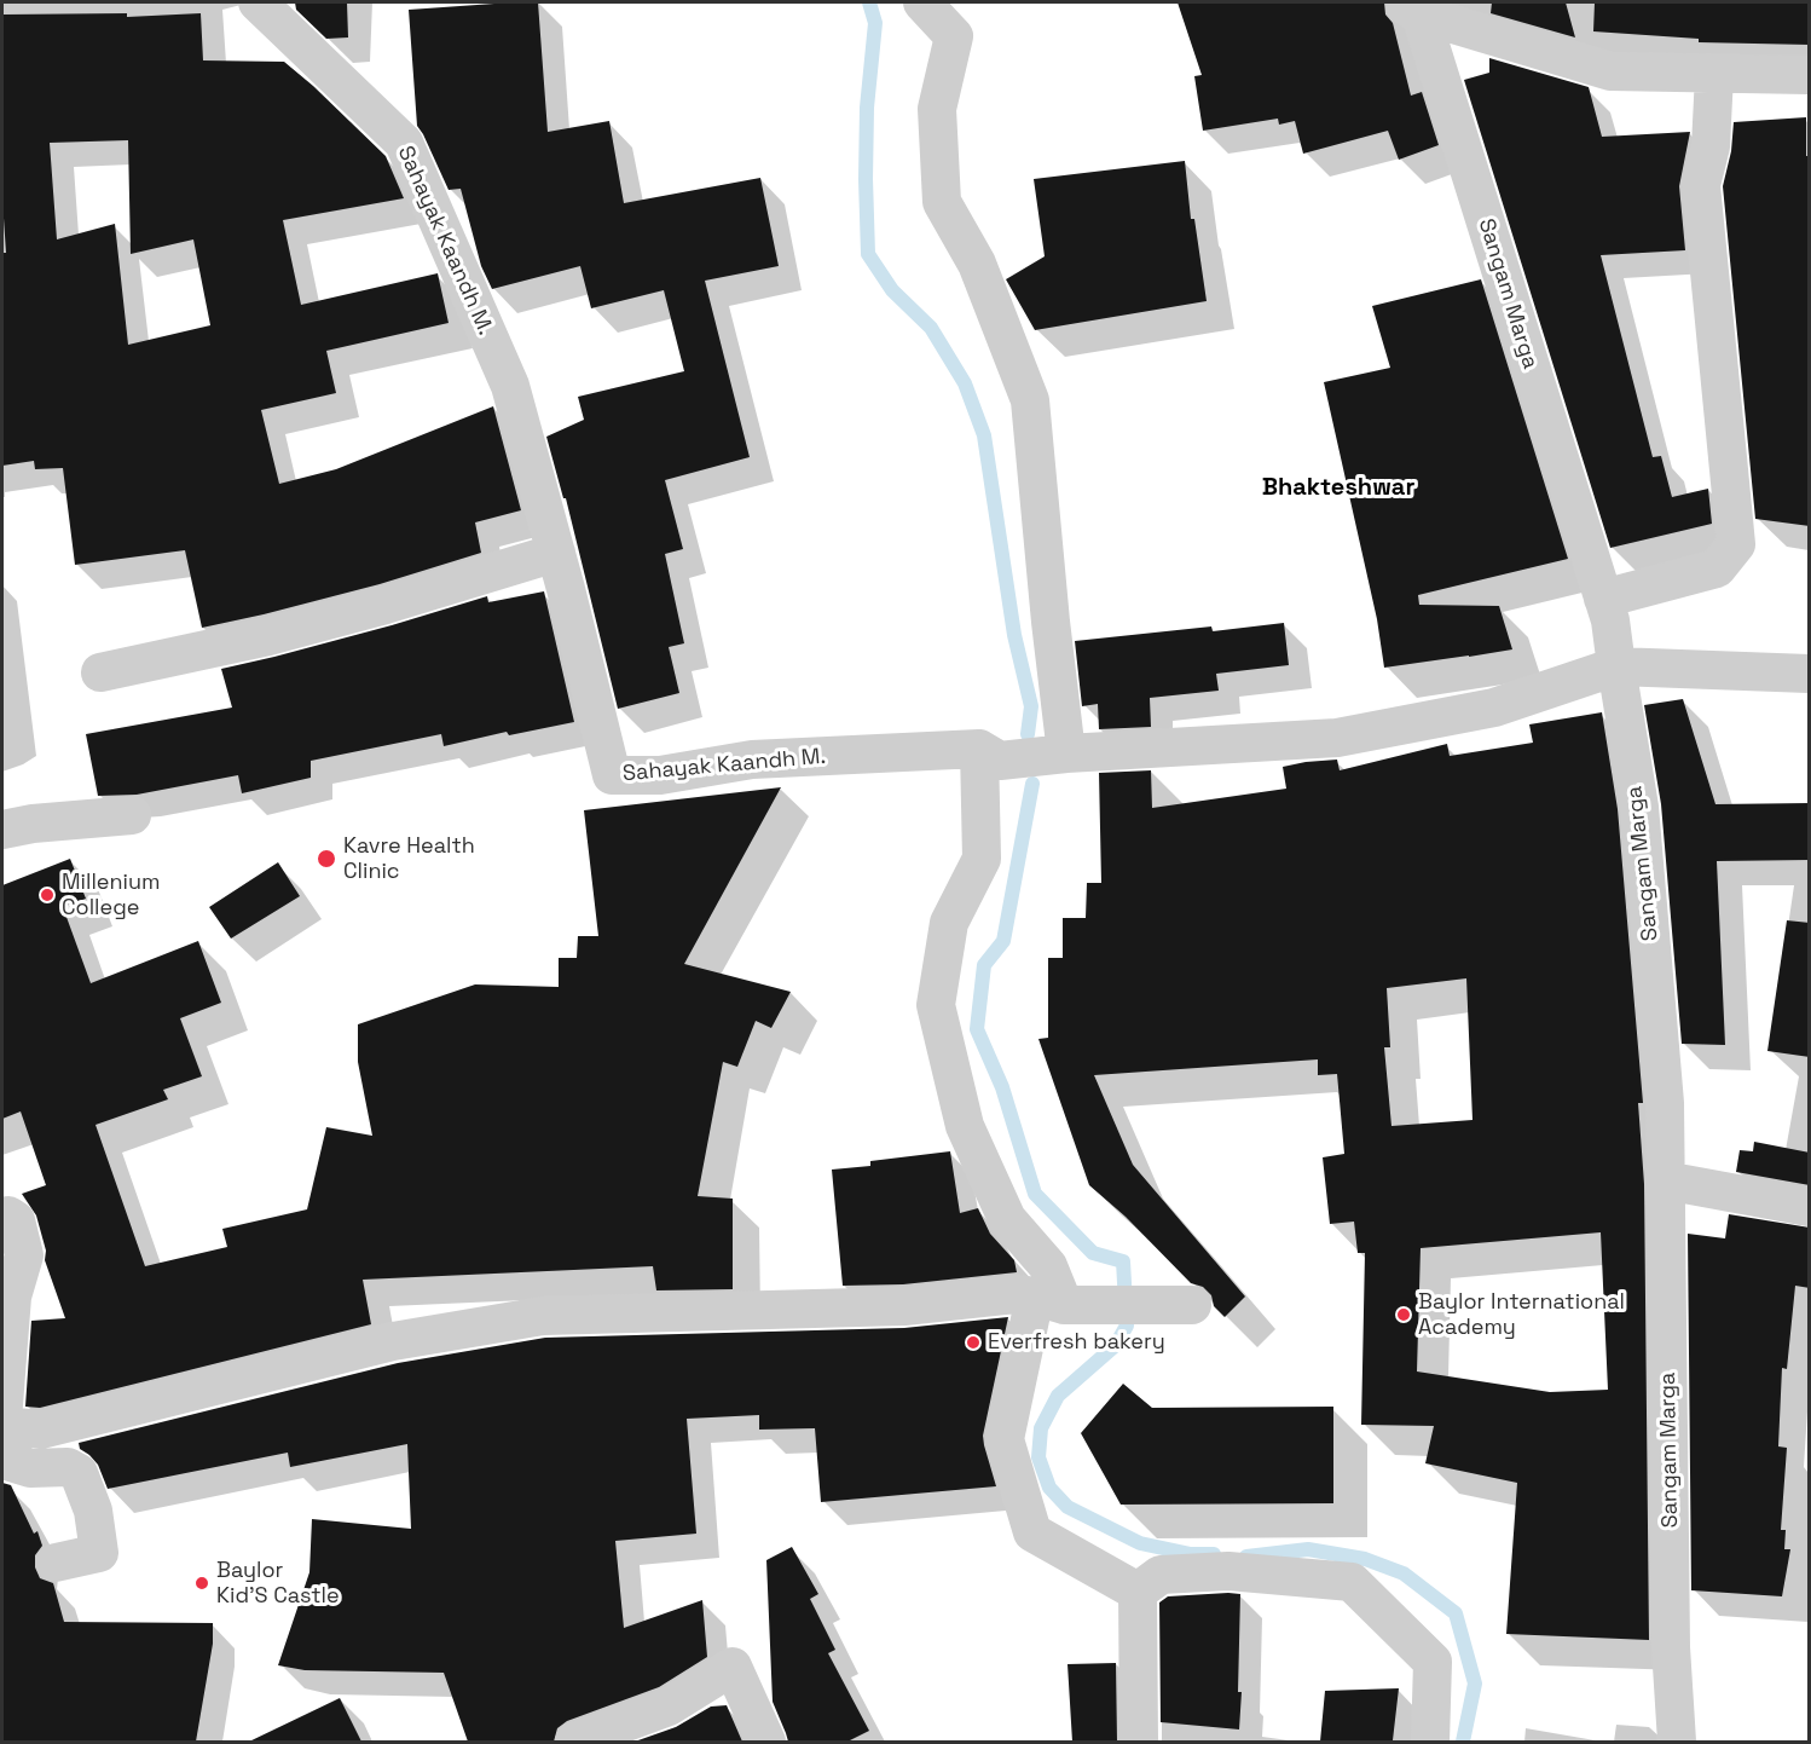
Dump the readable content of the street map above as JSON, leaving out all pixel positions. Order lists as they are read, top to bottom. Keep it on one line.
{"streets":{"street":["Sahayak Kaandh M.","Sangam Marga"]},"districts":["Bhakteshwar"],"places":["Kavre Health Clinic","Millenium College","Baylor International Academy","Everfresh bakery","Baylor Kid'S Castle"]}
